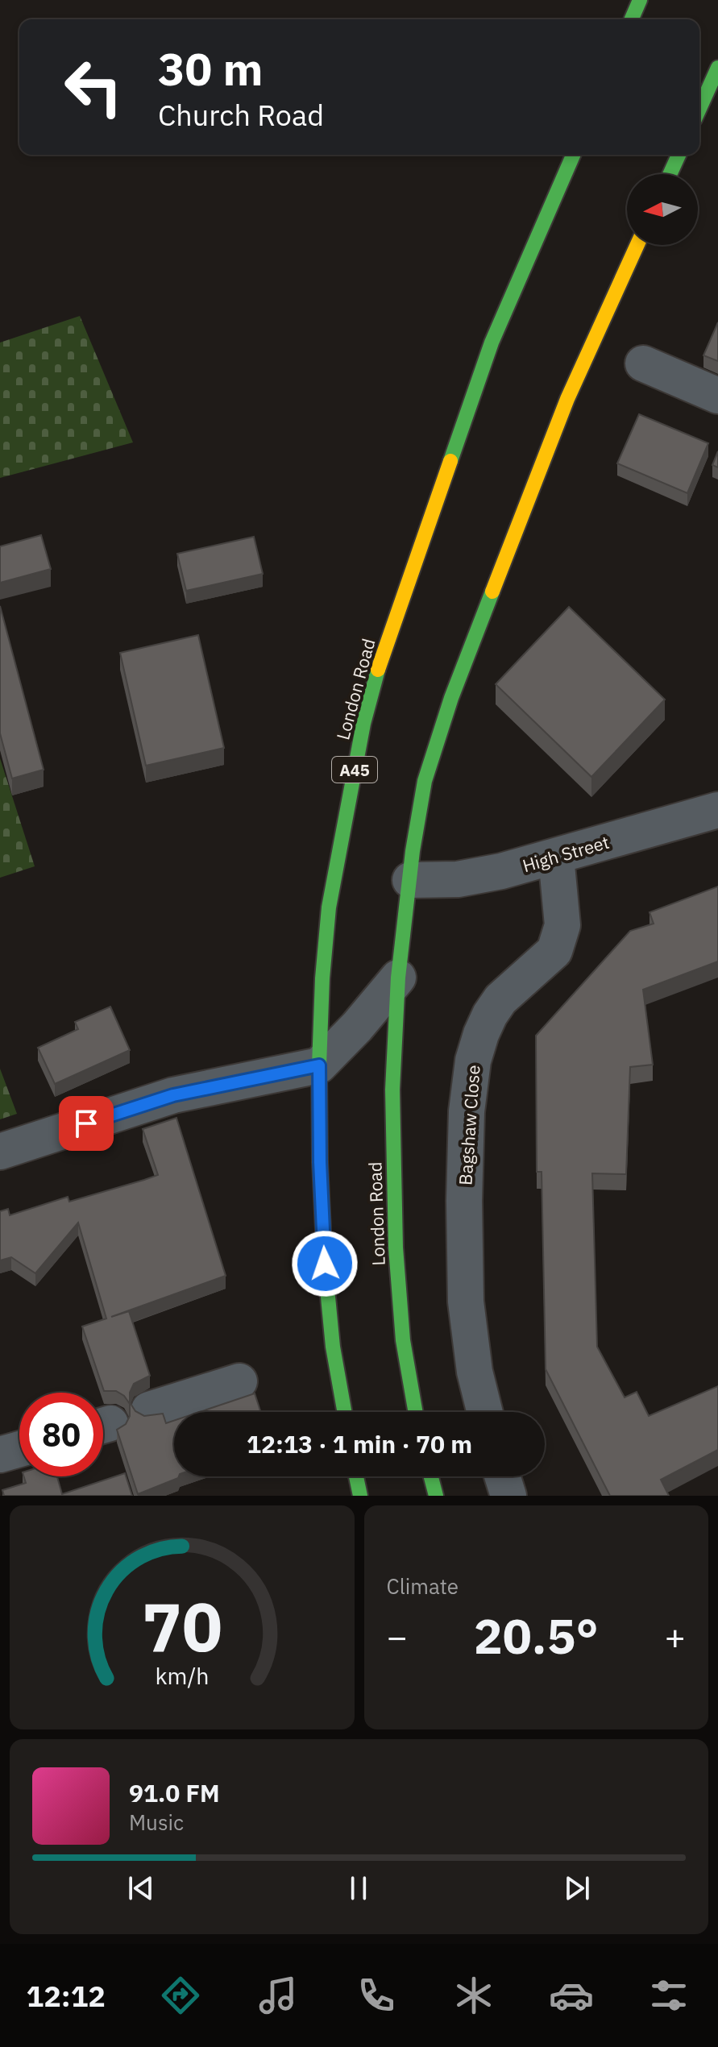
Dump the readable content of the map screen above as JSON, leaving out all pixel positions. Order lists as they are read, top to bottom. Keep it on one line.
{"streets":{"highway":["London Road","A45"],"street":["High Street","Bagshaw Close"]},"crossings":[["London Road","High Street"],["High Street","Bagshaw Close"]],"north":"left","page":{"turn":["30 m","Church Road"],"limit":"80","trip":"12:13 · 1 min · 70 m","tile":"Climate","heat":["−","20.5°","+"],"song":["91.0 FM","Music"],"tabs":"12:12","gauge":["70","km/h"]}}
